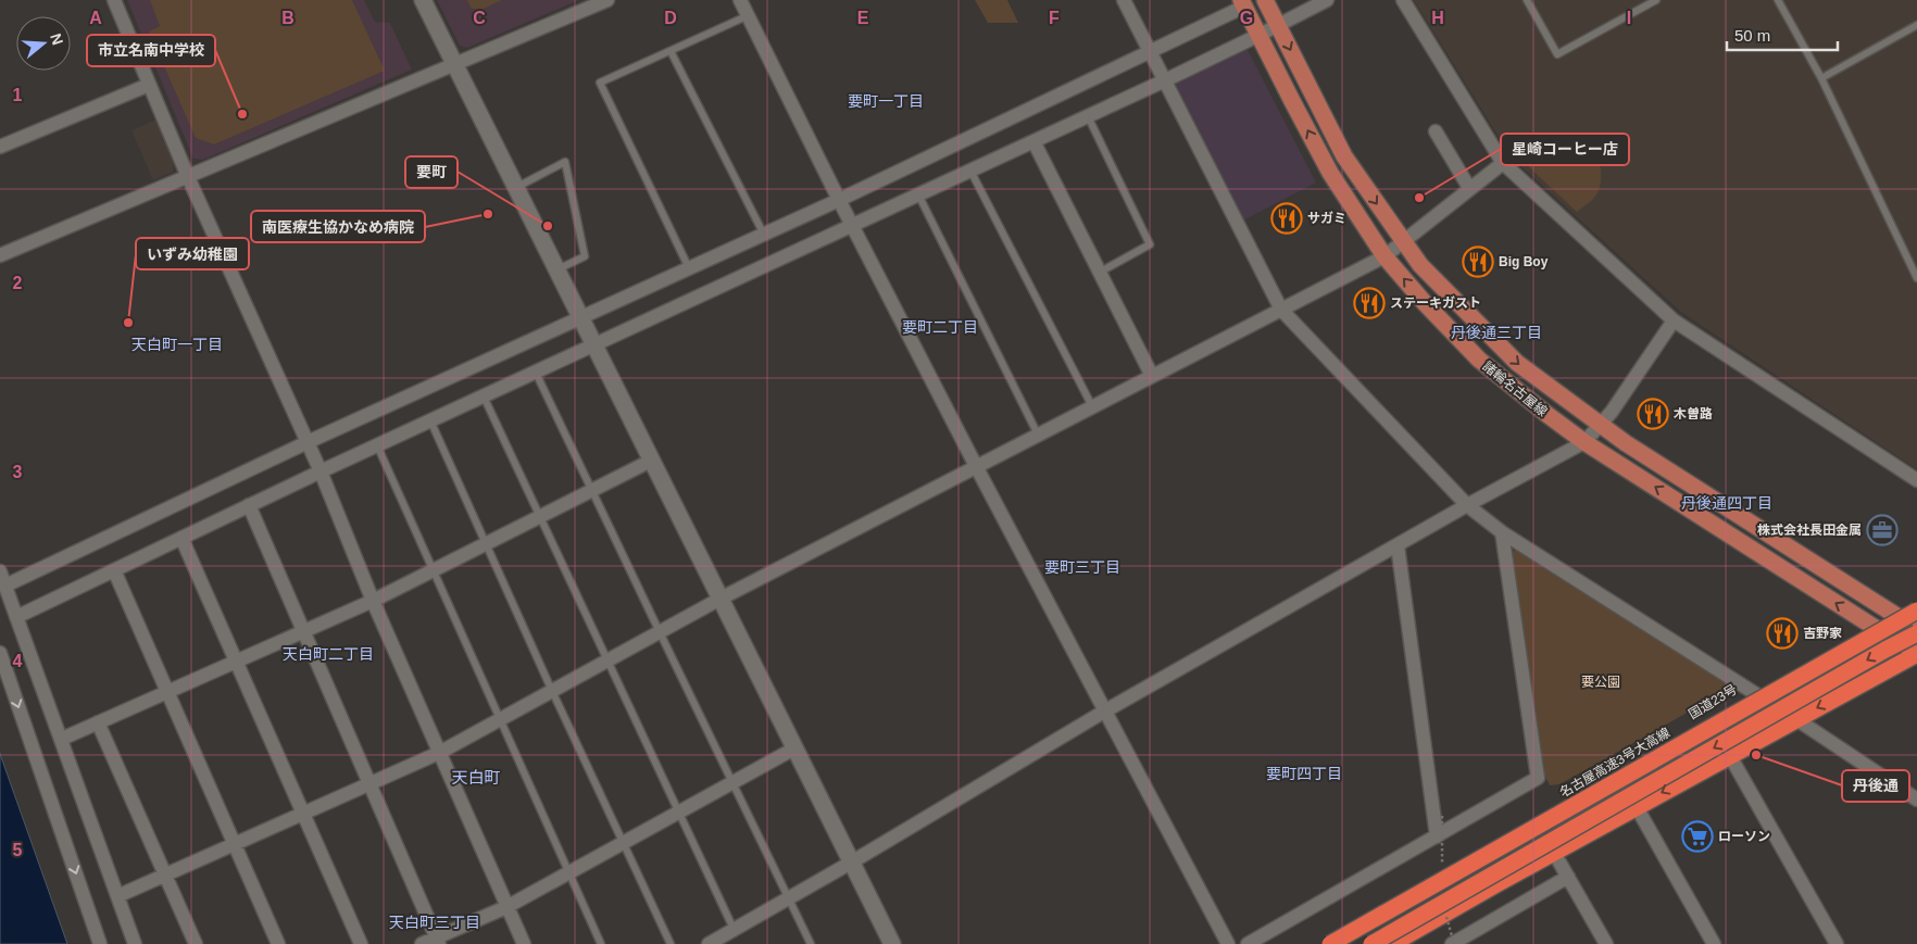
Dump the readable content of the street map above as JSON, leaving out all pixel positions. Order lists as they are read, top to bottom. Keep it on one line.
{"streets":{"highway":["国道23号","名古屋高速3号大高線"],"main road":["諸輪名古屋線"]},"crossings":[["諸輪名古屋線","国道23号"]],"districts":["要町一丁目","要町二丁目","丹後通三丁目","天白町一丁目","丹後通四丁目","要町三丁目","天白町二丁目","要町四丁目","天白町","天白町三丁目"],"parks":["要公園"],"places":{"other":["市立名南中学校","星崎コーヒー店","南医療生協かなめ病院","要町","いずみ幼稚園","丹後通"],"restaurant":["サガミ","Big Boy","ステーキガスト","木曽路","吉野家"],"office":["株式会社長田金属"],"supermarket":["ローソン"]},"scale_bar":"50 m","north":"right","grid":{"columns":["A","B","C","D","E","F","G","H","I"],"rows":["1","2","3","4","5"]}}
